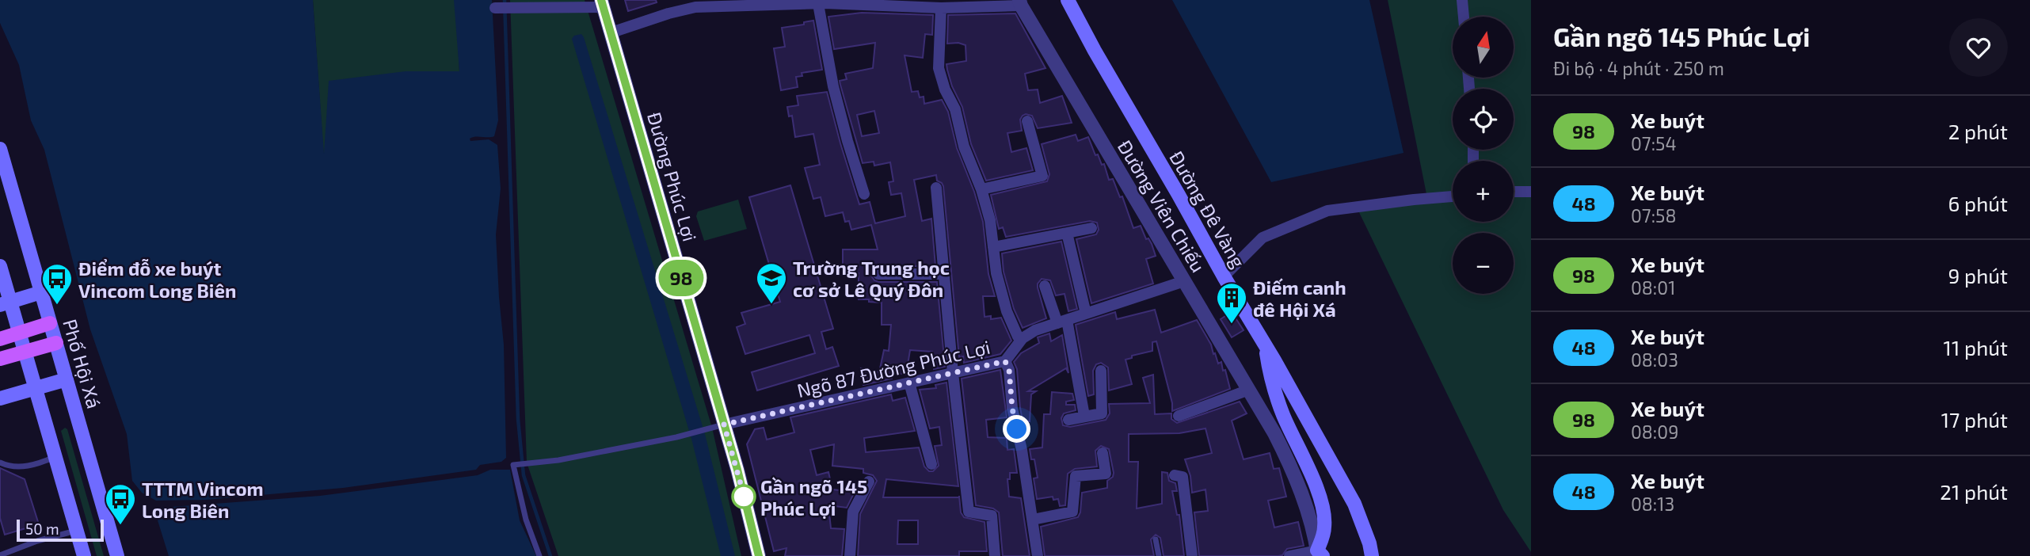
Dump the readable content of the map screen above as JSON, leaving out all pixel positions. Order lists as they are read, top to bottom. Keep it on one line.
{"streets":{"main road":["Đường Đê Vàng","Phố Hội Xá"],"street":["Đường Phúc Lợi","Đường Viên Chiếu","Ngõ 87 Đường Phúc Lợi"]},"crossings":[["Đường Phúc Lợi","Ngõ 87 Đường Phúc Lợi"],["Đường Viên Chiếu","Ngõ 87 Đường Phúc Lợi"]],"places":{"school or university":["Trường Trung học cơ sở Lê Quý Đôn"],"bus stop":["Điểm đỗ xe buýt Vincom Long Biên","TTTM Vincom Long Biên"],"building":["Điếm canh đê Hội Xá"],"other":["Gần ngõ 145 Phúc Lợi"]},"lines":["bus line 98"],"scale_bar":"50 m","north":"top","page":{"on_map":"98","heading":["Gần ngõ 145 Phúc Lợi","Đi bộ · 4 phút · 250 m"],"map_buttons":["+","−"],"list":[{"mark":"98","name":"Xe buýt","note":"07:54","value":"2 phút"},{"mark":"48","name":"Xe buýt","note":"07:58","value":"6 phút"},{"mark":"98","name":"Xe buýt","note":"08:01","value":"9 phút"},{"mark":"48","name":"Xe buýt","note":"08:03","value":"11 phút"},{"mark":"98","name":"Xe buýt","note":"08:09","value":"17 phút"},{"mark":"48","name":"Xe buýt","note":"08:13","value":"21 phút"}],"scale":"50 m"}}
